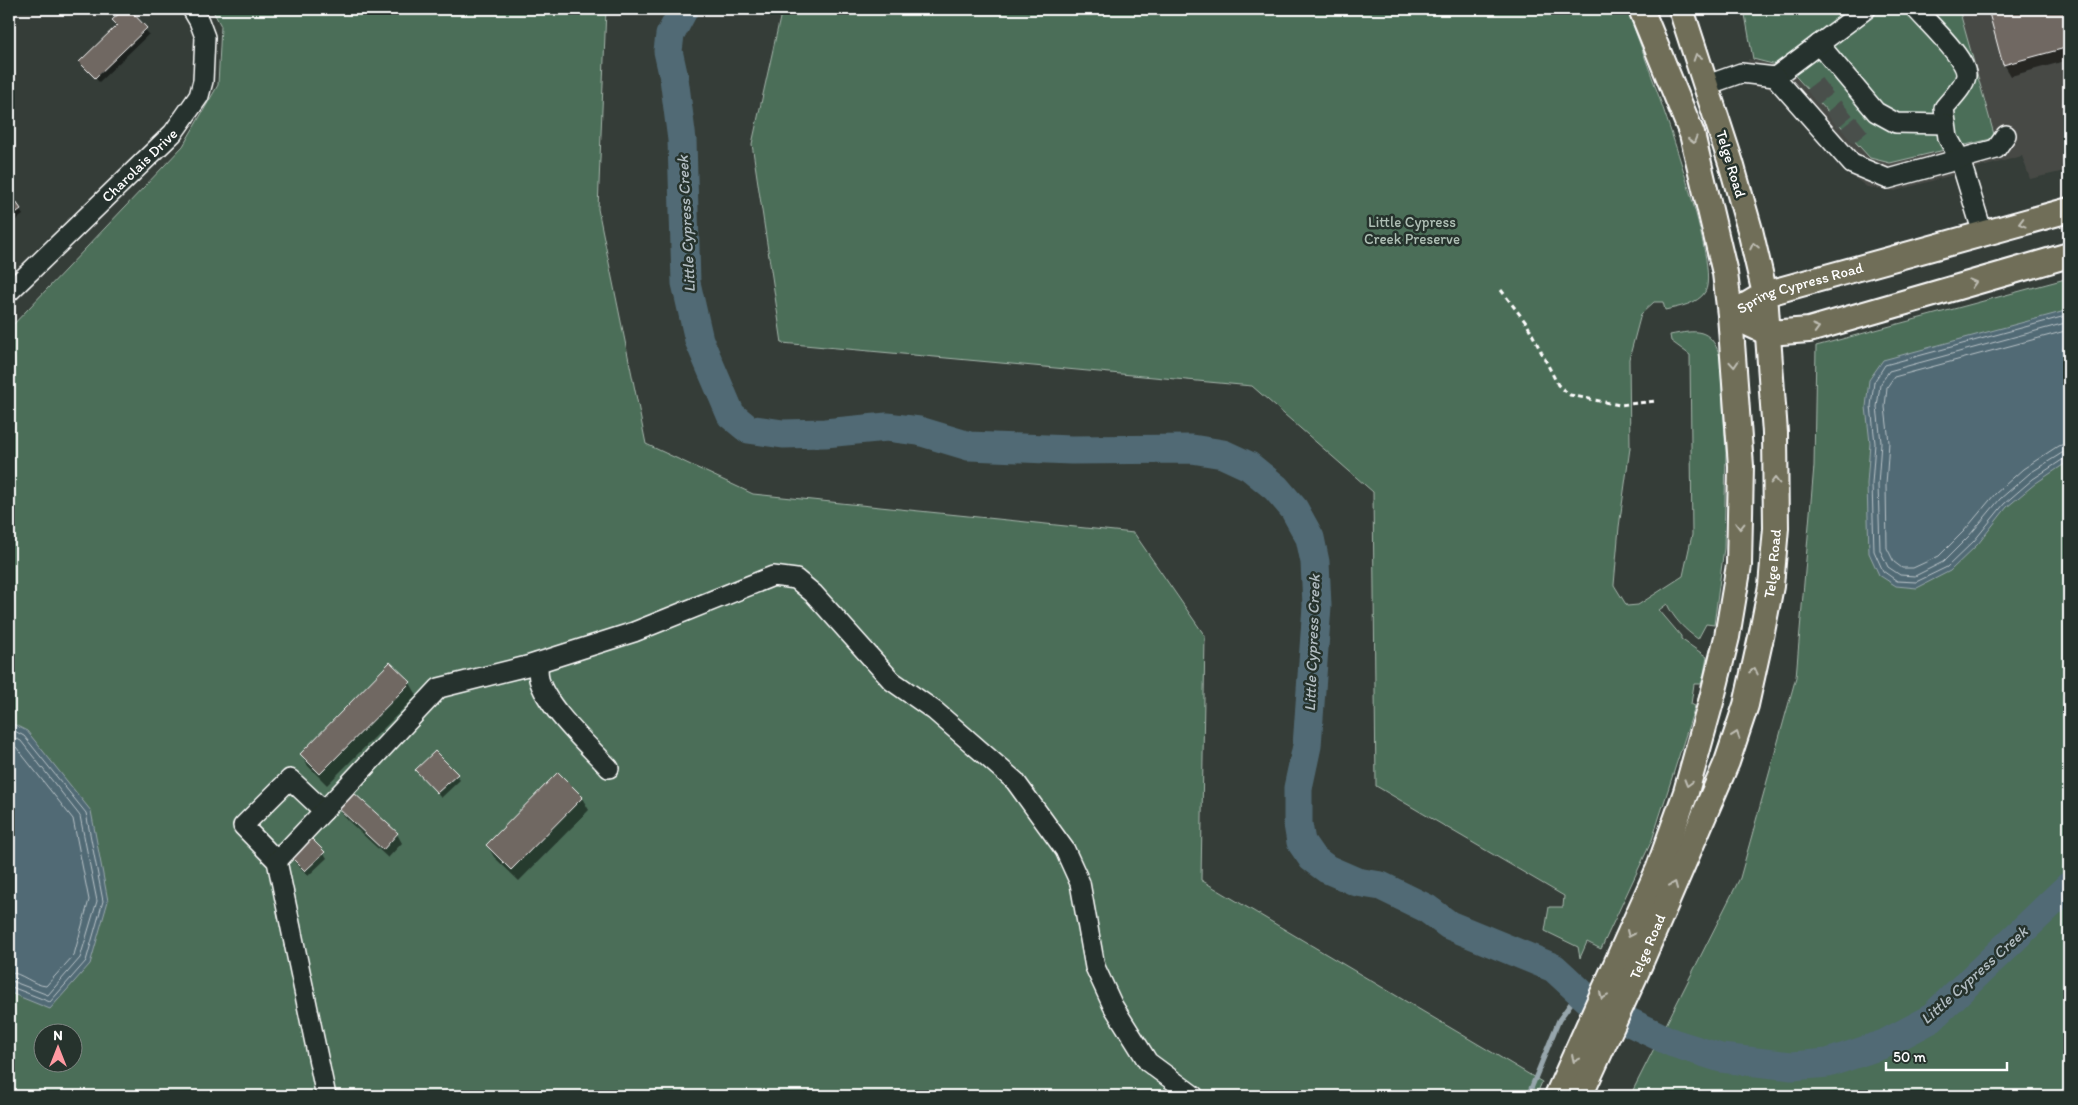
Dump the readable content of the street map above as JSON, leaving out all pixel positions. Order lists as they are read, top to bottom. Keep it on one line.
{"streets":{"main road":["Telge Road","Spring Cypress Road"],"street":["Charolais Drive"]},"crossings":[["Telge Road","Spring Cypress Road"]],"water":["Little Cypress Creek"],"parks":["Little Cypress Creek Preserve"],"scale_bar":"50 m","north":"top"}
